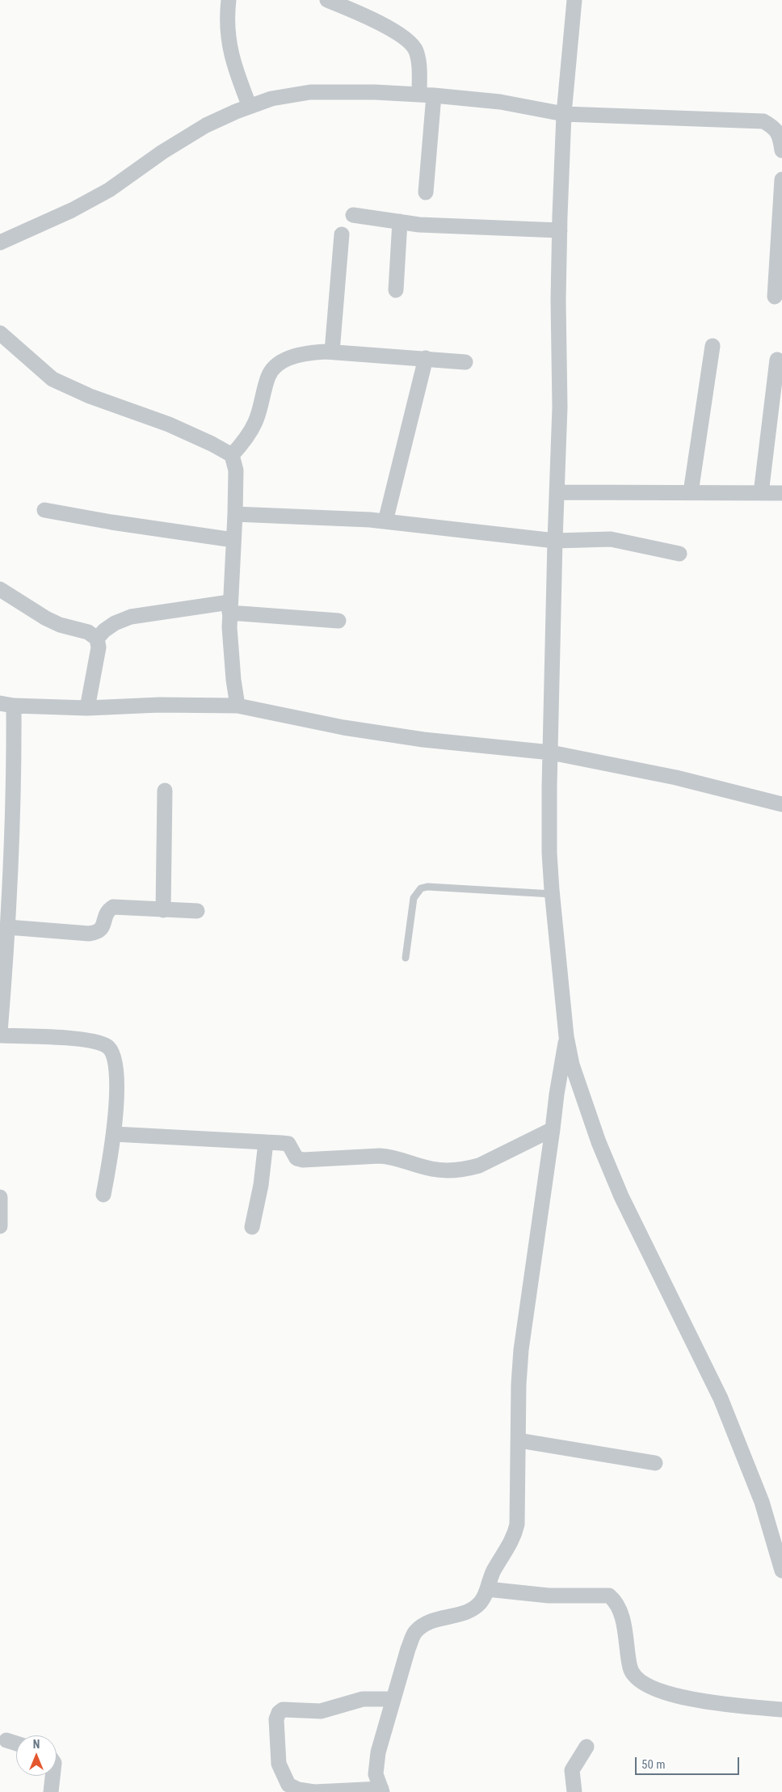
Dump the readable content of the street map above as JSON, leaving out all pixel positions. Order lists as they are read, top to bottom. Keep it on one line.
{"scale_bar":"50 m","north":"top"}
